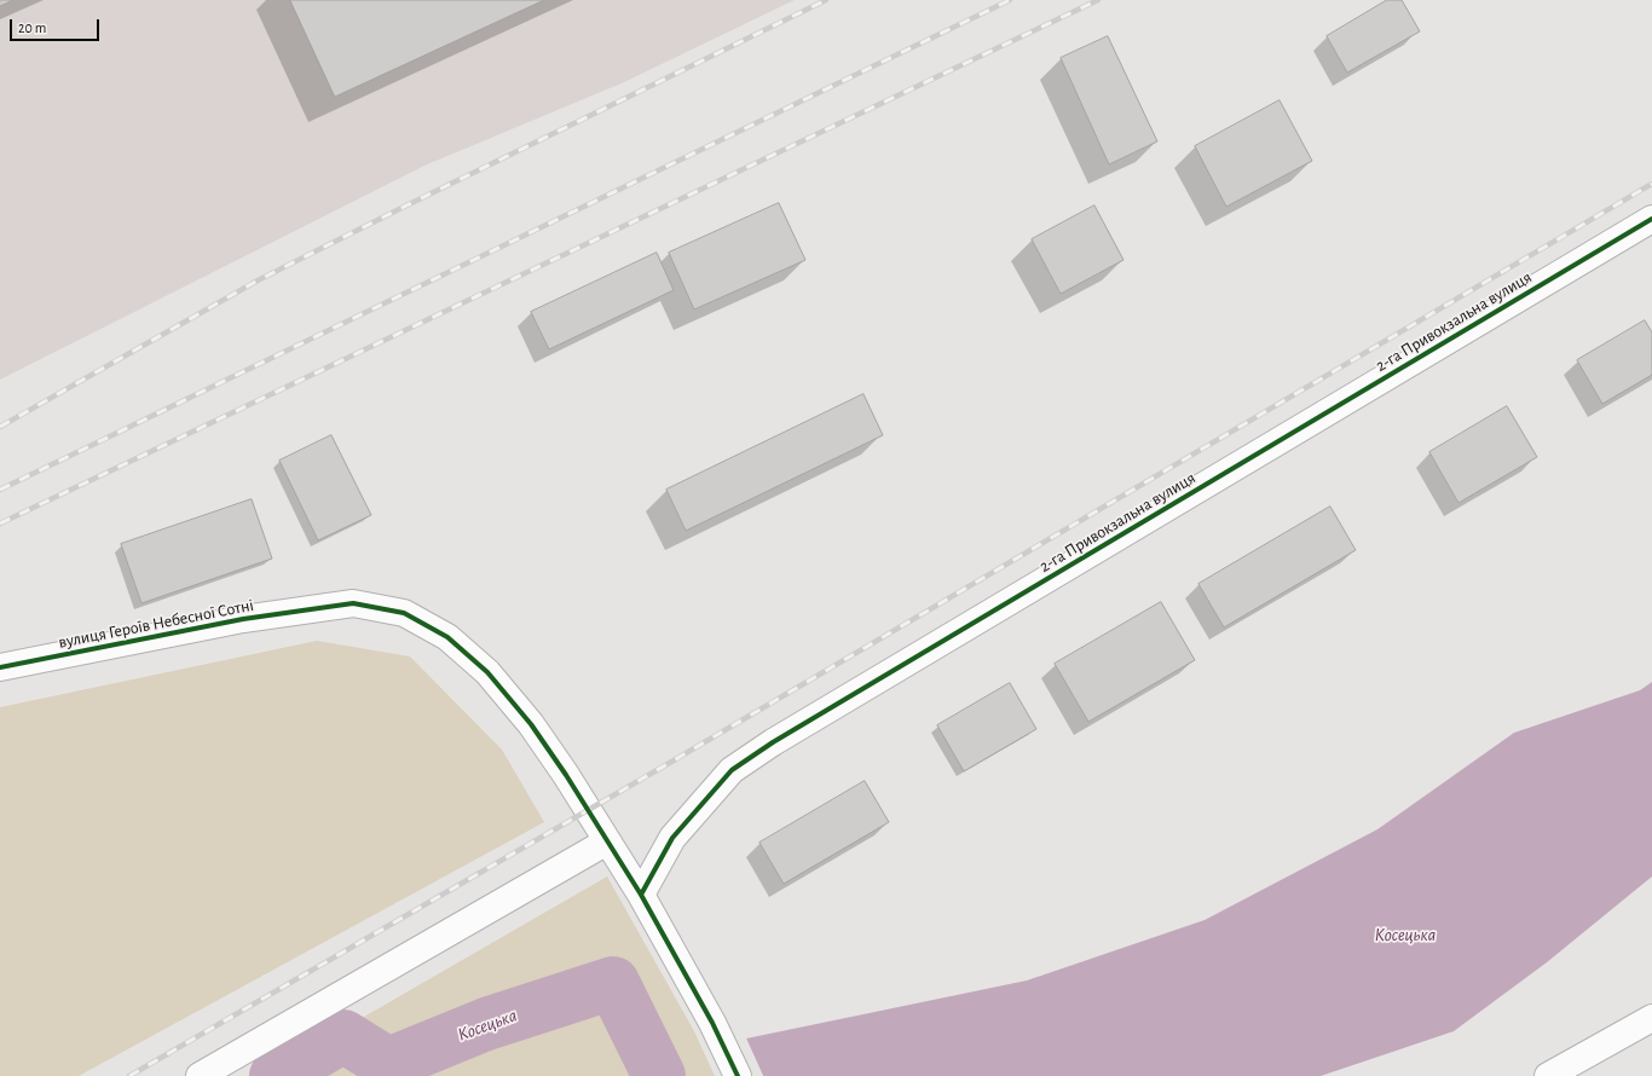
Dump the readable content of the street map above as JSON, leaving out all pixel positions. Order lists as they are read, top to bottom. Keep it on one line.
{"streets":{"street":["2-га Привокзальна вулиця","вулиця Героїв Небесної Сотні"]},"crossings":[["2-га Привокзальна вулиця","вулиця Героїв Небесної Сотні"]],"water":["Косецька"],"scale_bar":"20 m"}
